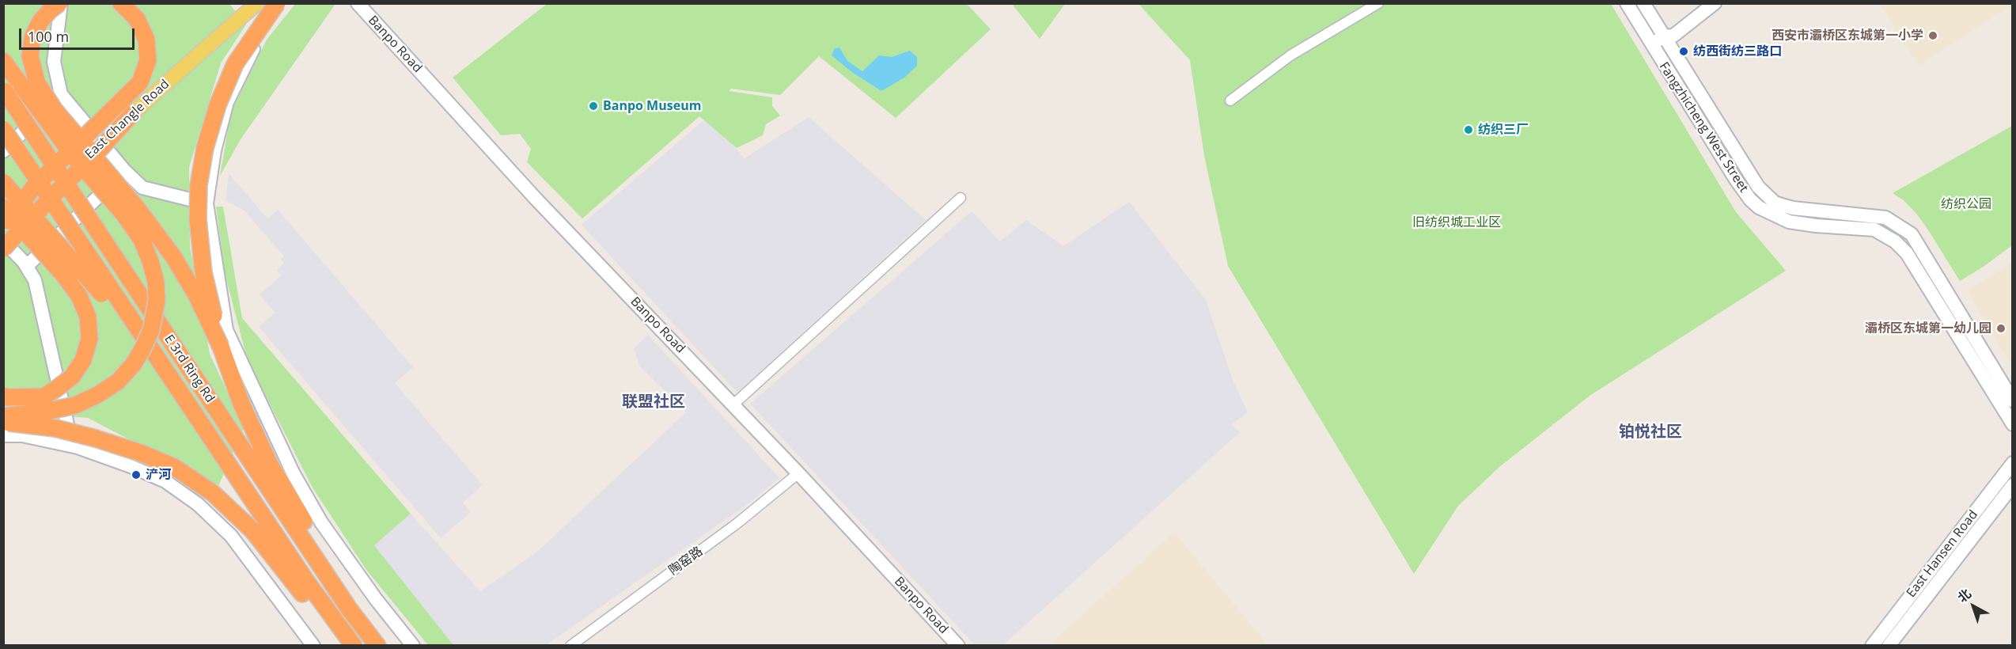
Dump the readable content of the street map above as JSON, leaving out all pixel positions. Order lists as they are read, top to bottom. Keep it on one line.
{"streets":{"highway":["E 3rd Ring Rd"],"main road":["Banpo Road","East Changle Road","Fangzhicheng West Street","East Hansen Road"],"street":["陶窑路"]},"crossings":[["Banpo Road","陶窑路"]],"districts":["联盟社区","铂悦社区"],"parks":["纺织公园","旧纺织城工业区"],"places":["西安市灞桥区东城第一小学","纺西街纺三路口","Banpo Museum","纺织三厂","灞桥区东城第一幼儿园","浐河"],"scale_bar":"100 m","north":"top left"}
